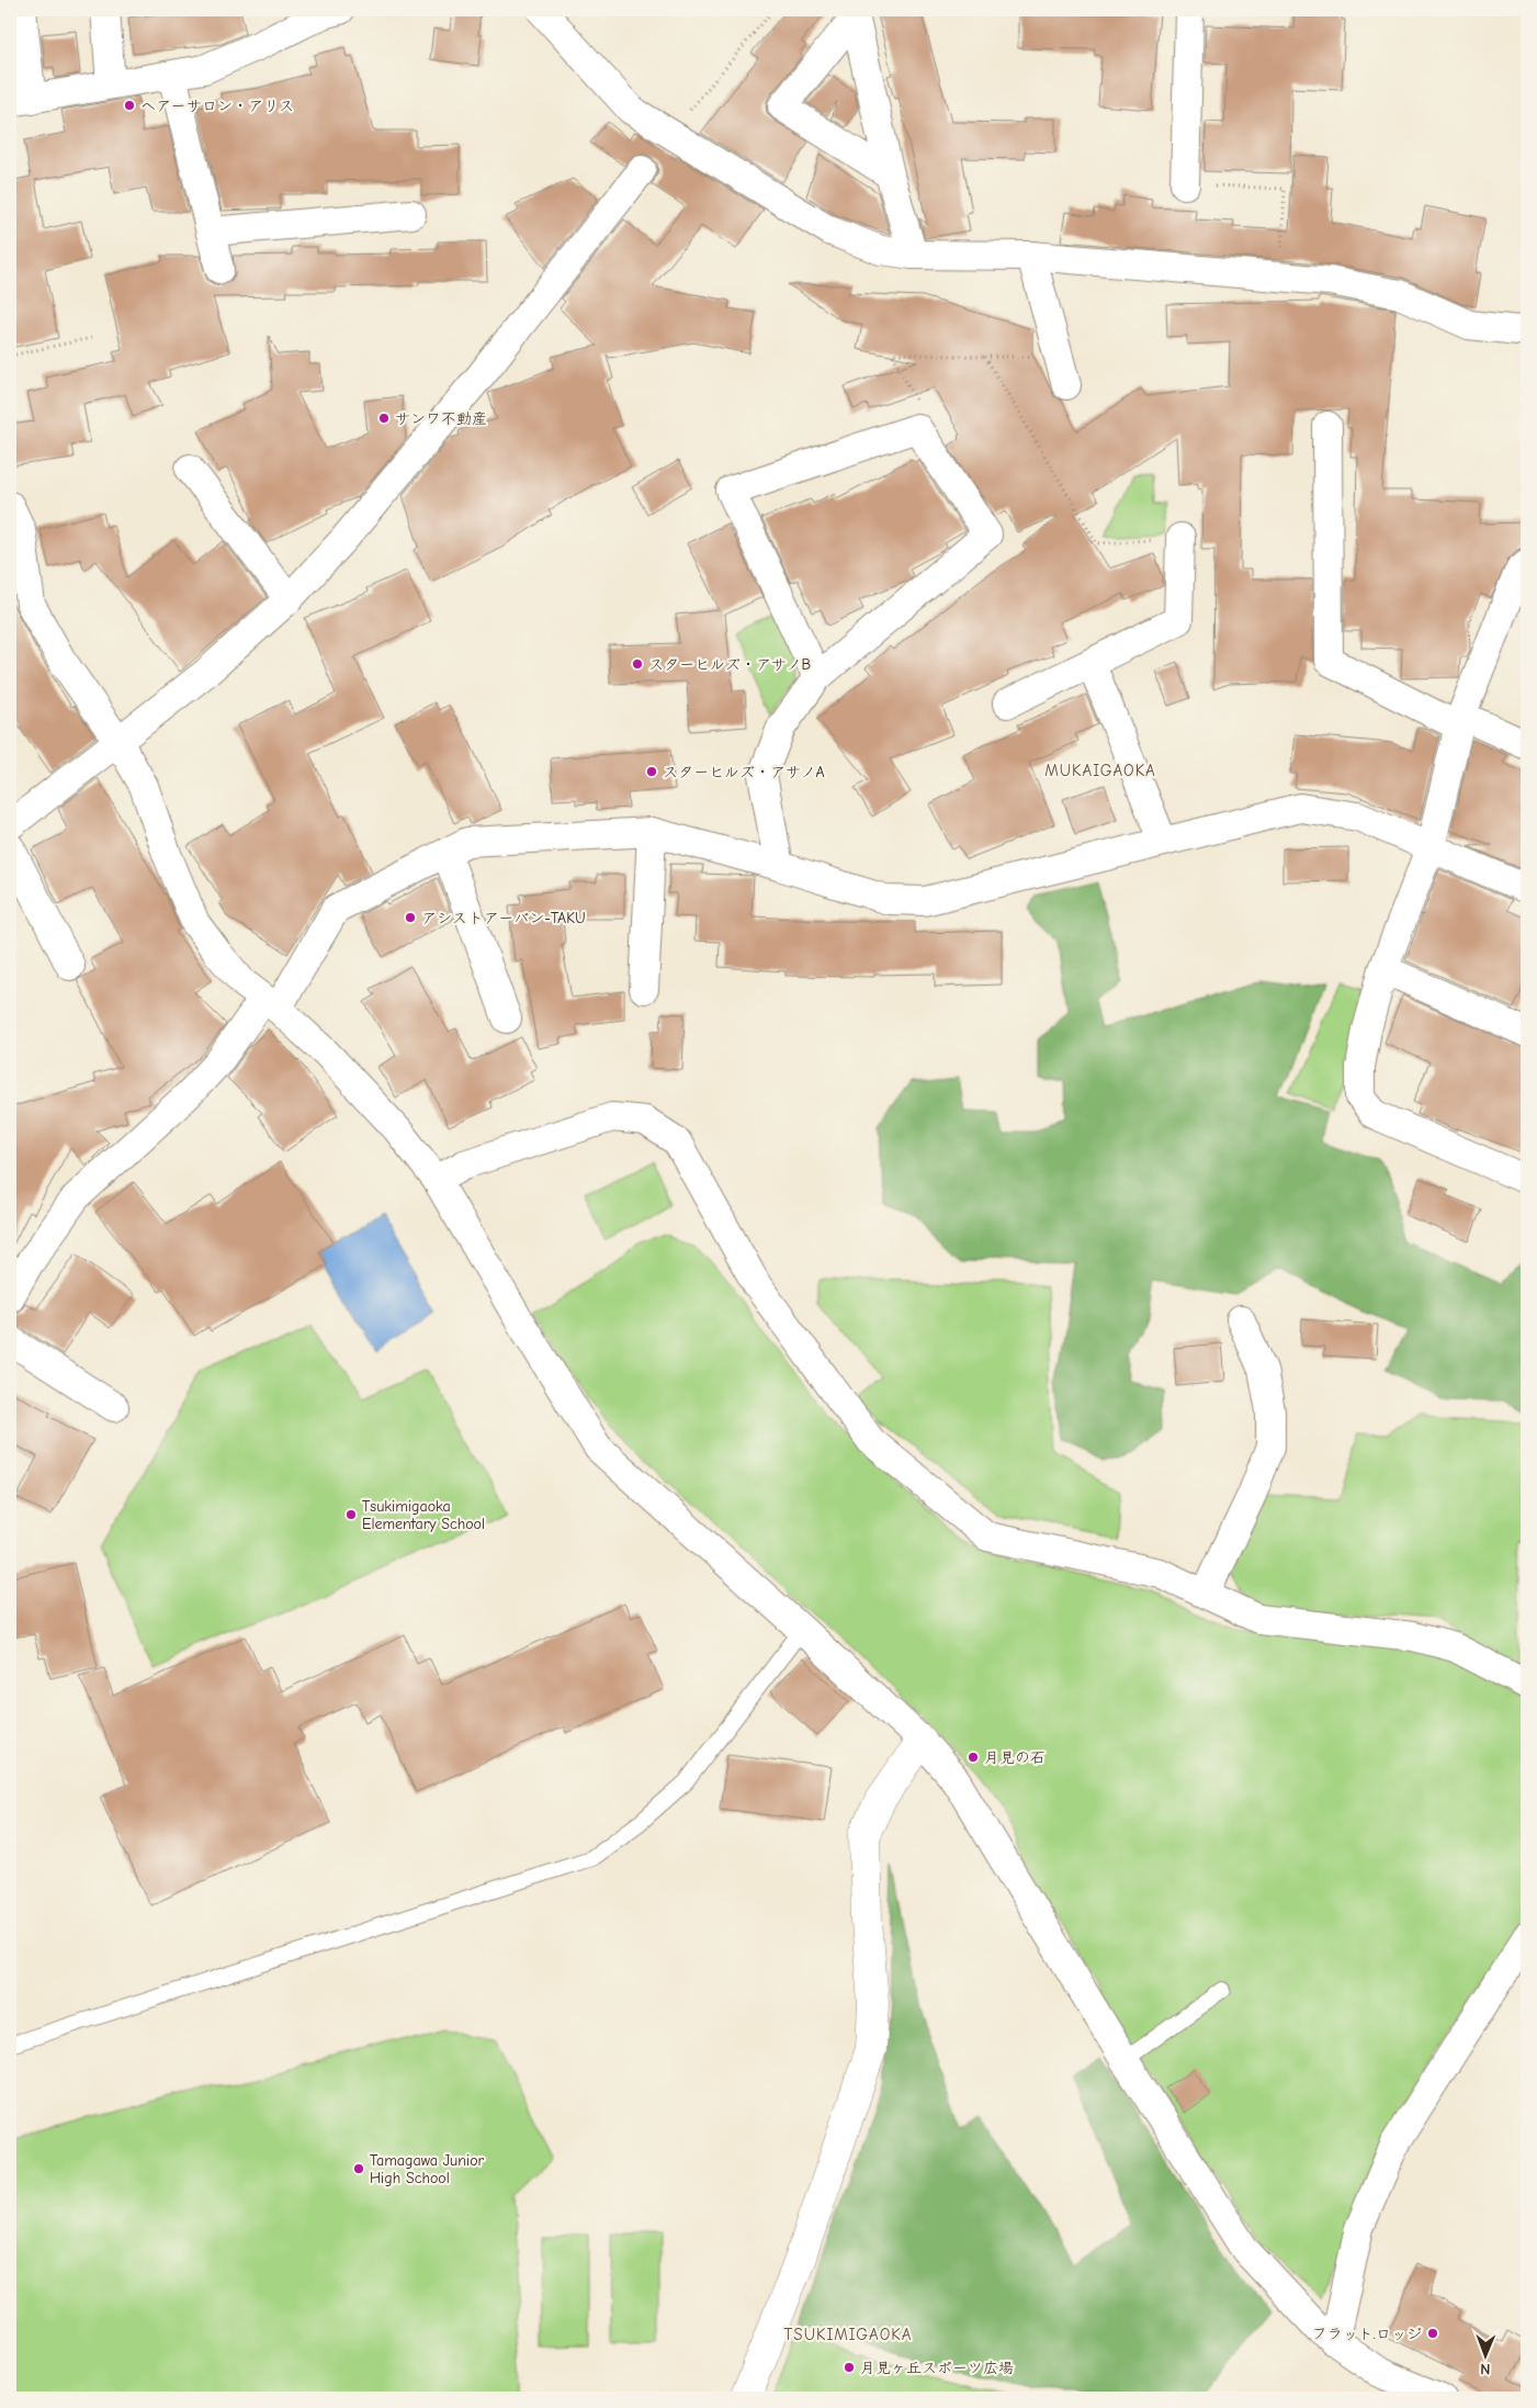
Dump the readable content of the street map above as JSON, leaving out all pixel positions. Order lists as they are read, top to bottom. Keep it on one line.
{"districts":["MUKAIGAOKA","TSUKIMIGAOKA"],"places":["ヘアーサロン・アリス","サンワ不動産","スターヒルズ・アサノB","スターヒルズ・アサノA","アシストアーバン-TAKU","Tsukimigaoka Elementary School","月見の石","Tamagawa Junior High School","フラット.ロッジ","月見ヶ丘スポーツ広場"],"north":"bottom"}
